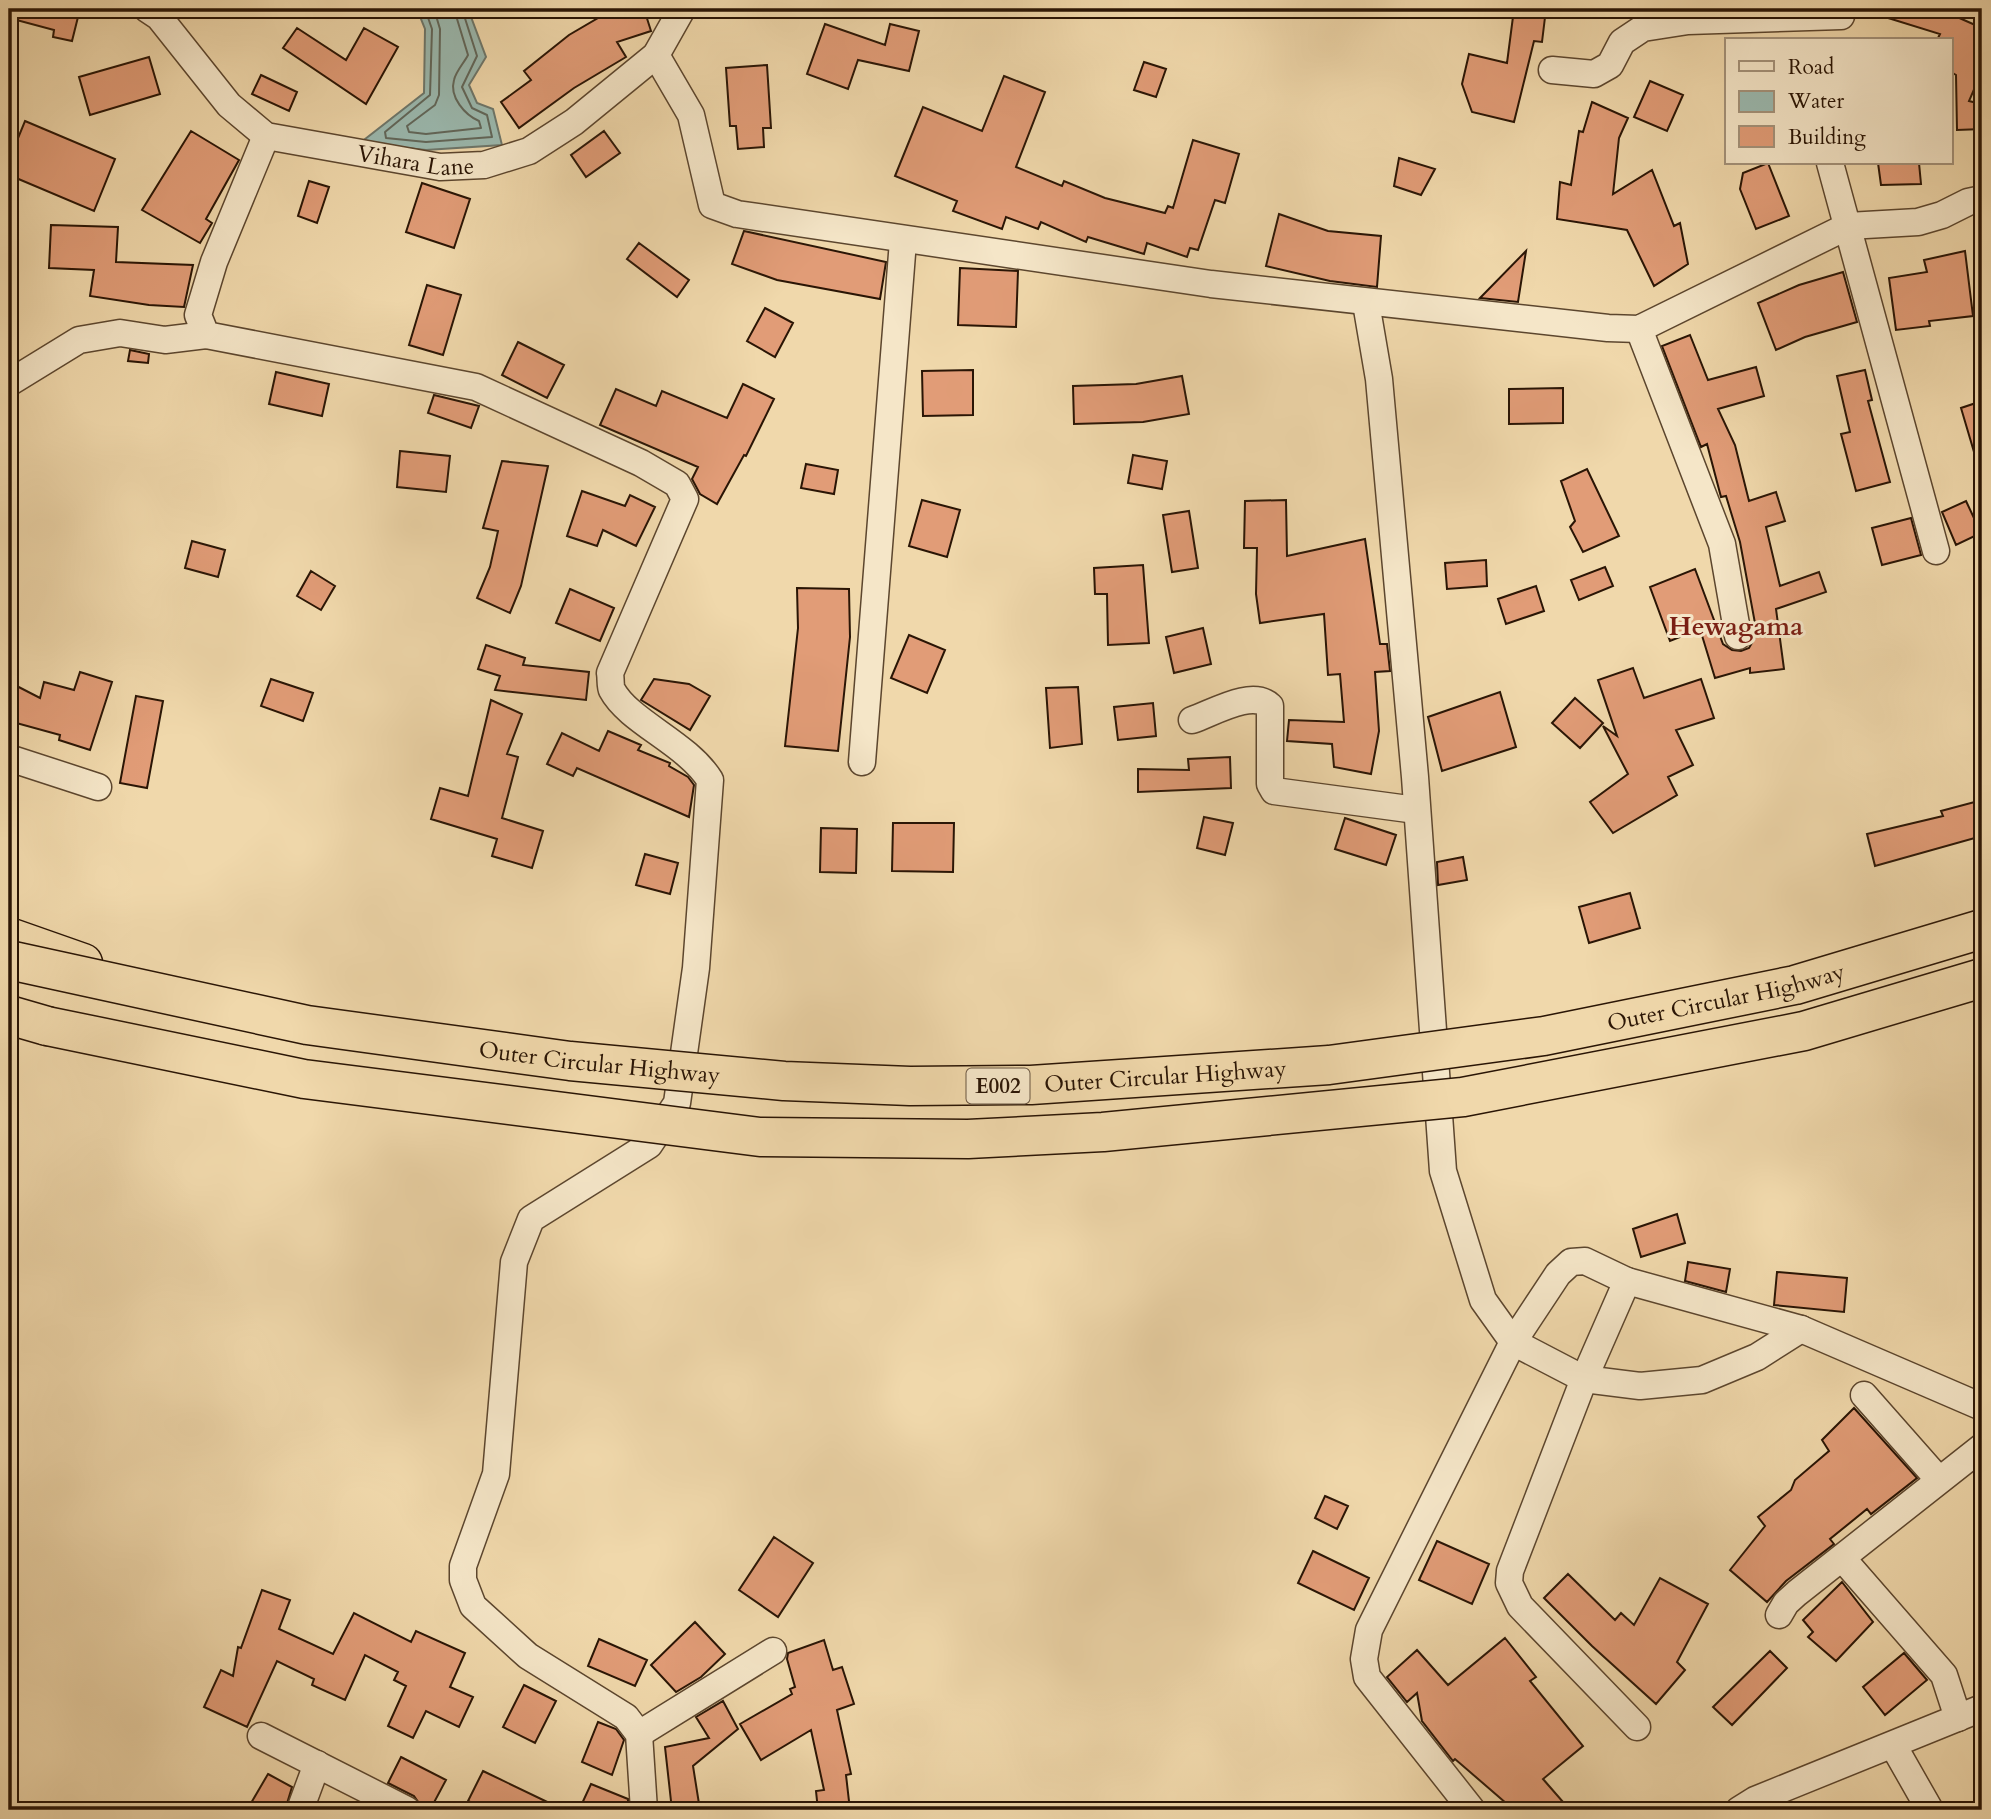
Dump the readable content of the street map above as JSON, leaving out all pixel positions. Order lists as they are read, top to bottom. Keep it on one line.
{"streets":{"highway":["Outer Circular Highway","E002"],"street":["Vihara Lane"]},"districts":["Hewagama"],"legend":["Road","Water","Building"]}
